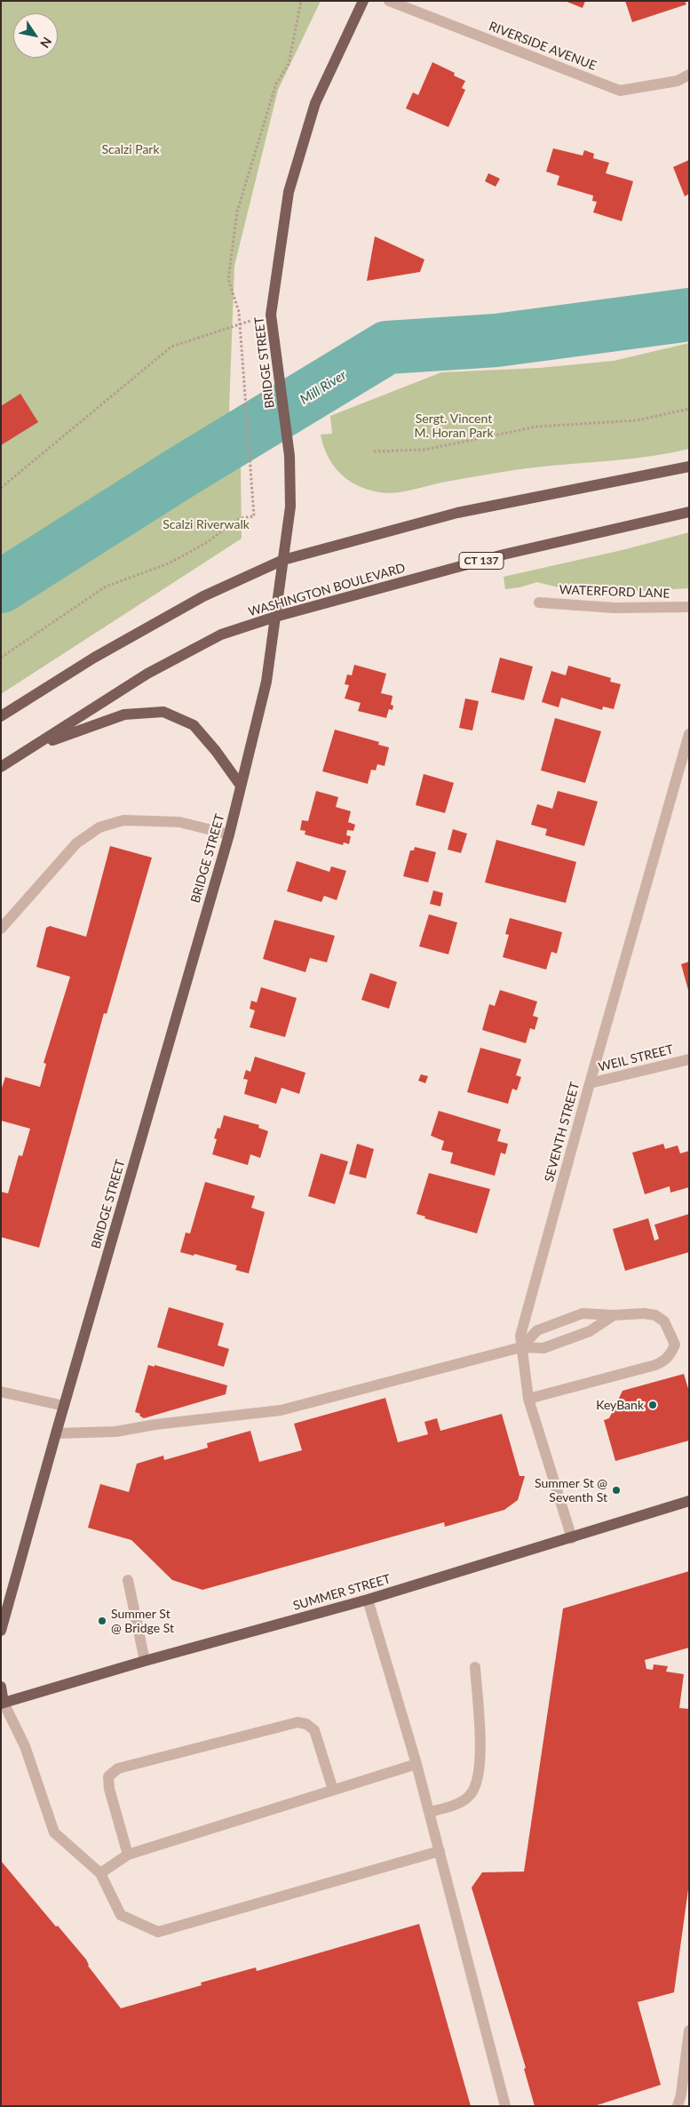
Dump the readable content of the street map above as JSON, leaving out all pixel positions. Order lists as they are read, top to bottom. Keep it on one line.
{"streets":{"main road":["BRIDGE STREET","CT 137","WASHINGTON BOULEVARD","SUMMER STREET"],"street":["RIVERSIDE AVENUE","WATERFORD LANE","WEIL STREET","SEVENTH STREET"]},"crossings":[["BRIDGE STREET","WASHINGTON BOULEVARD"],["WEIL STREET","SEVENTH STREET"],["SEVENTH STREET","SUMMER STREET"]],"water":["Mill River"],"parks":["Scalzi Park","Sergt. Vincent M. Horan Park","Scalzi Riverwalk"],"places":["KeyBank","Summer St @ Seventh St","Summer St @ Bridge St"],"north":"bottom right"}
